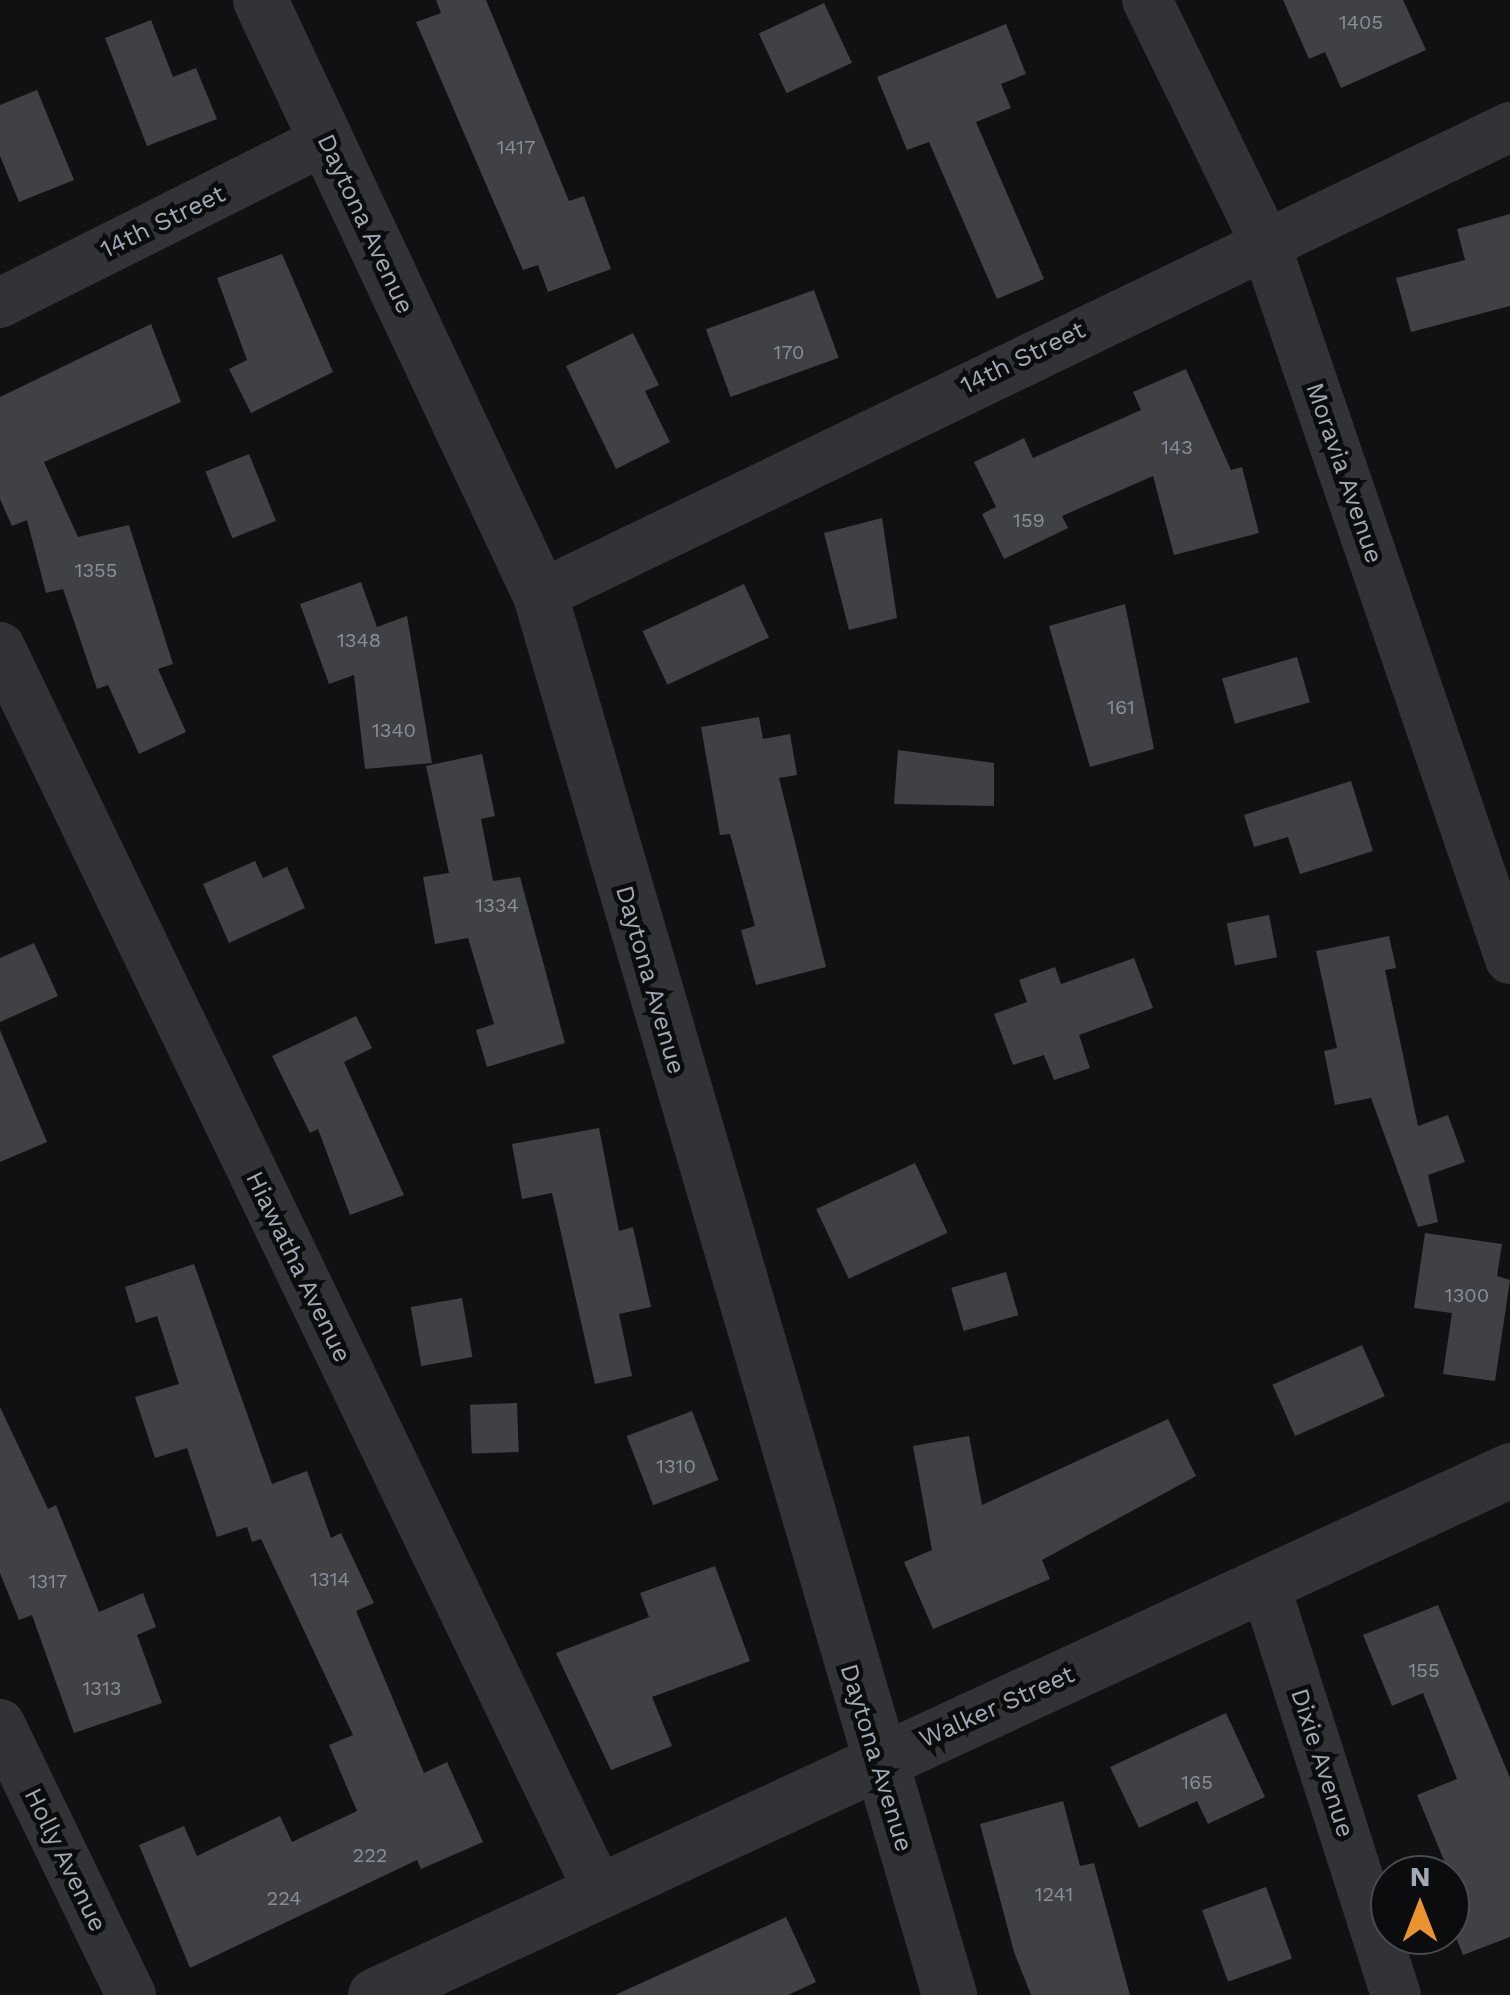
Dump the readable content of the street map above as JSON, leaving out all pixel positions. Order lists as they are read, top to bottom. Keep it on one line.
{"streets":{"street":["14th Street","Daytona Avenue","Moravia Avenue","Hiawatha Avenue","Walker Street","Dixie Avenue","Holly Avenue"]},"crossings":[["14th Street","Daytona Avenue"],["14th Street","Moravia Avenue"],["Daytona Avenue","Walker Street"],["Hiawatha Avenue","Walker Street"],["Walker Street","Dixie Avenue"]],"house_numbers":["1405","1417","170","143","159","1355","1348","161","1340","1334","1300","1310","1314","1317","155","1313","165","222","1241","224"],"north":"top"}
